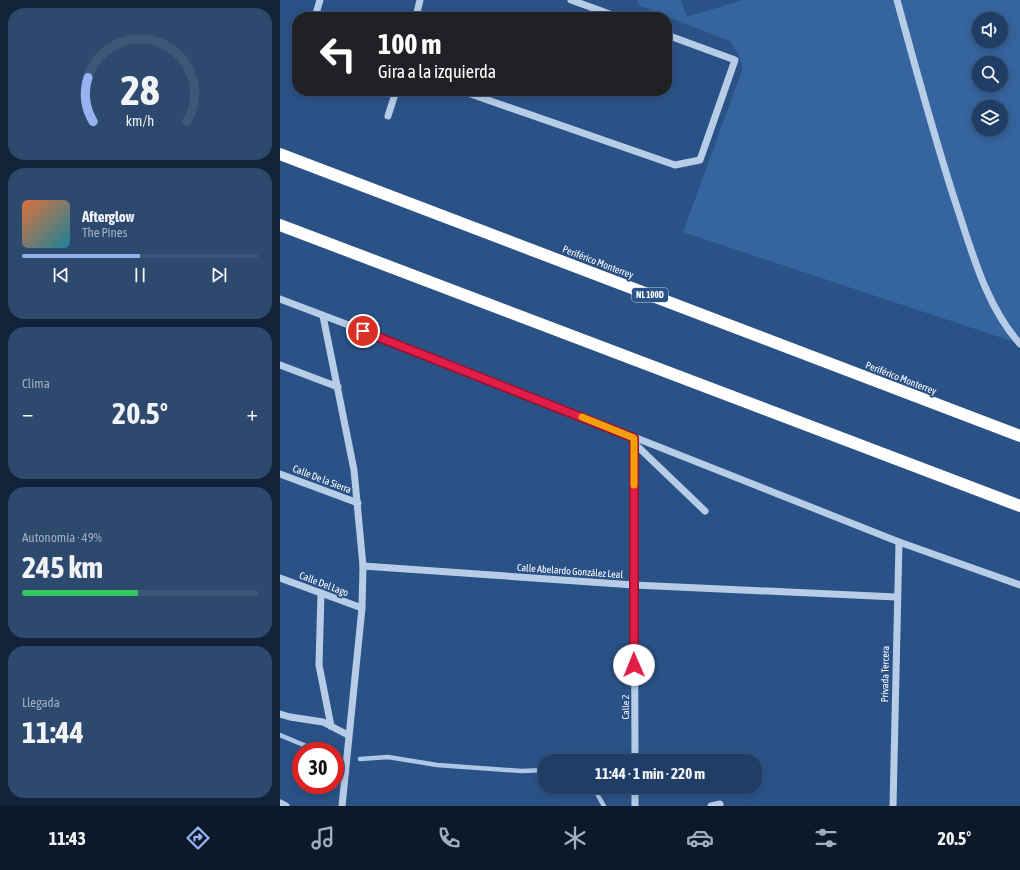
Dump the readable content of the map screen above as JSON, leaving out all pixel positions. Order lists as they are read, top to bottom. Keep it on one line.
{"streets":{"highway":["Periférico Monterrey","NL 100D"],"street":["Calle De la Sierra","Calle Abelardo González Leal","Calle Del Lago","Privada Tercera","Calle 2"]},"crossings":[["Calle Abelardo González Leal","Privada Tercera"],["Calle Abelardo González Leal","Calle 2"]],"page":{"turn":["100 m","Gira a la izquierda"],"song":["Afterglow","The Pines"],"tile":["Clima",["Autonomía · 49%","245 km"],["Llegada","11:44"]],"heat":["−","20.5°","+"],"limit":"30","trip":"11:44 · 1 min · 220 m","tabs":["11:43","20.5°"],"gauge":["28","km/h"]}}
